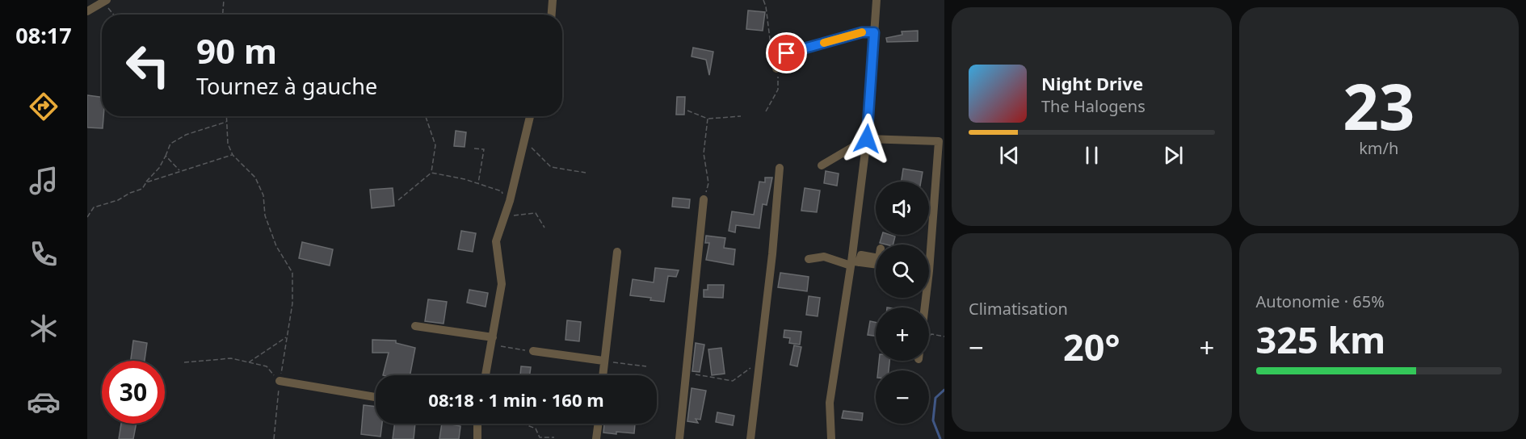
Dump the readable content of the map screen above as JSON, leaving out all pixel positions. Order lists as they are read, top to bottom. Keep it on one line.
{"page":{"tabs":"08:17","tile":[["23","km/h"],"Climatisation",["Autonomie · 65%","325 km"]],"turn":["90 m","Tournez à gauche"],"song":["Night Drive","The Halogens"],"map_buttons":["+","−"],"heat":["−","20°","+"],"limit":"30","trip":"08:18 · 1 min · 160 m"}}
